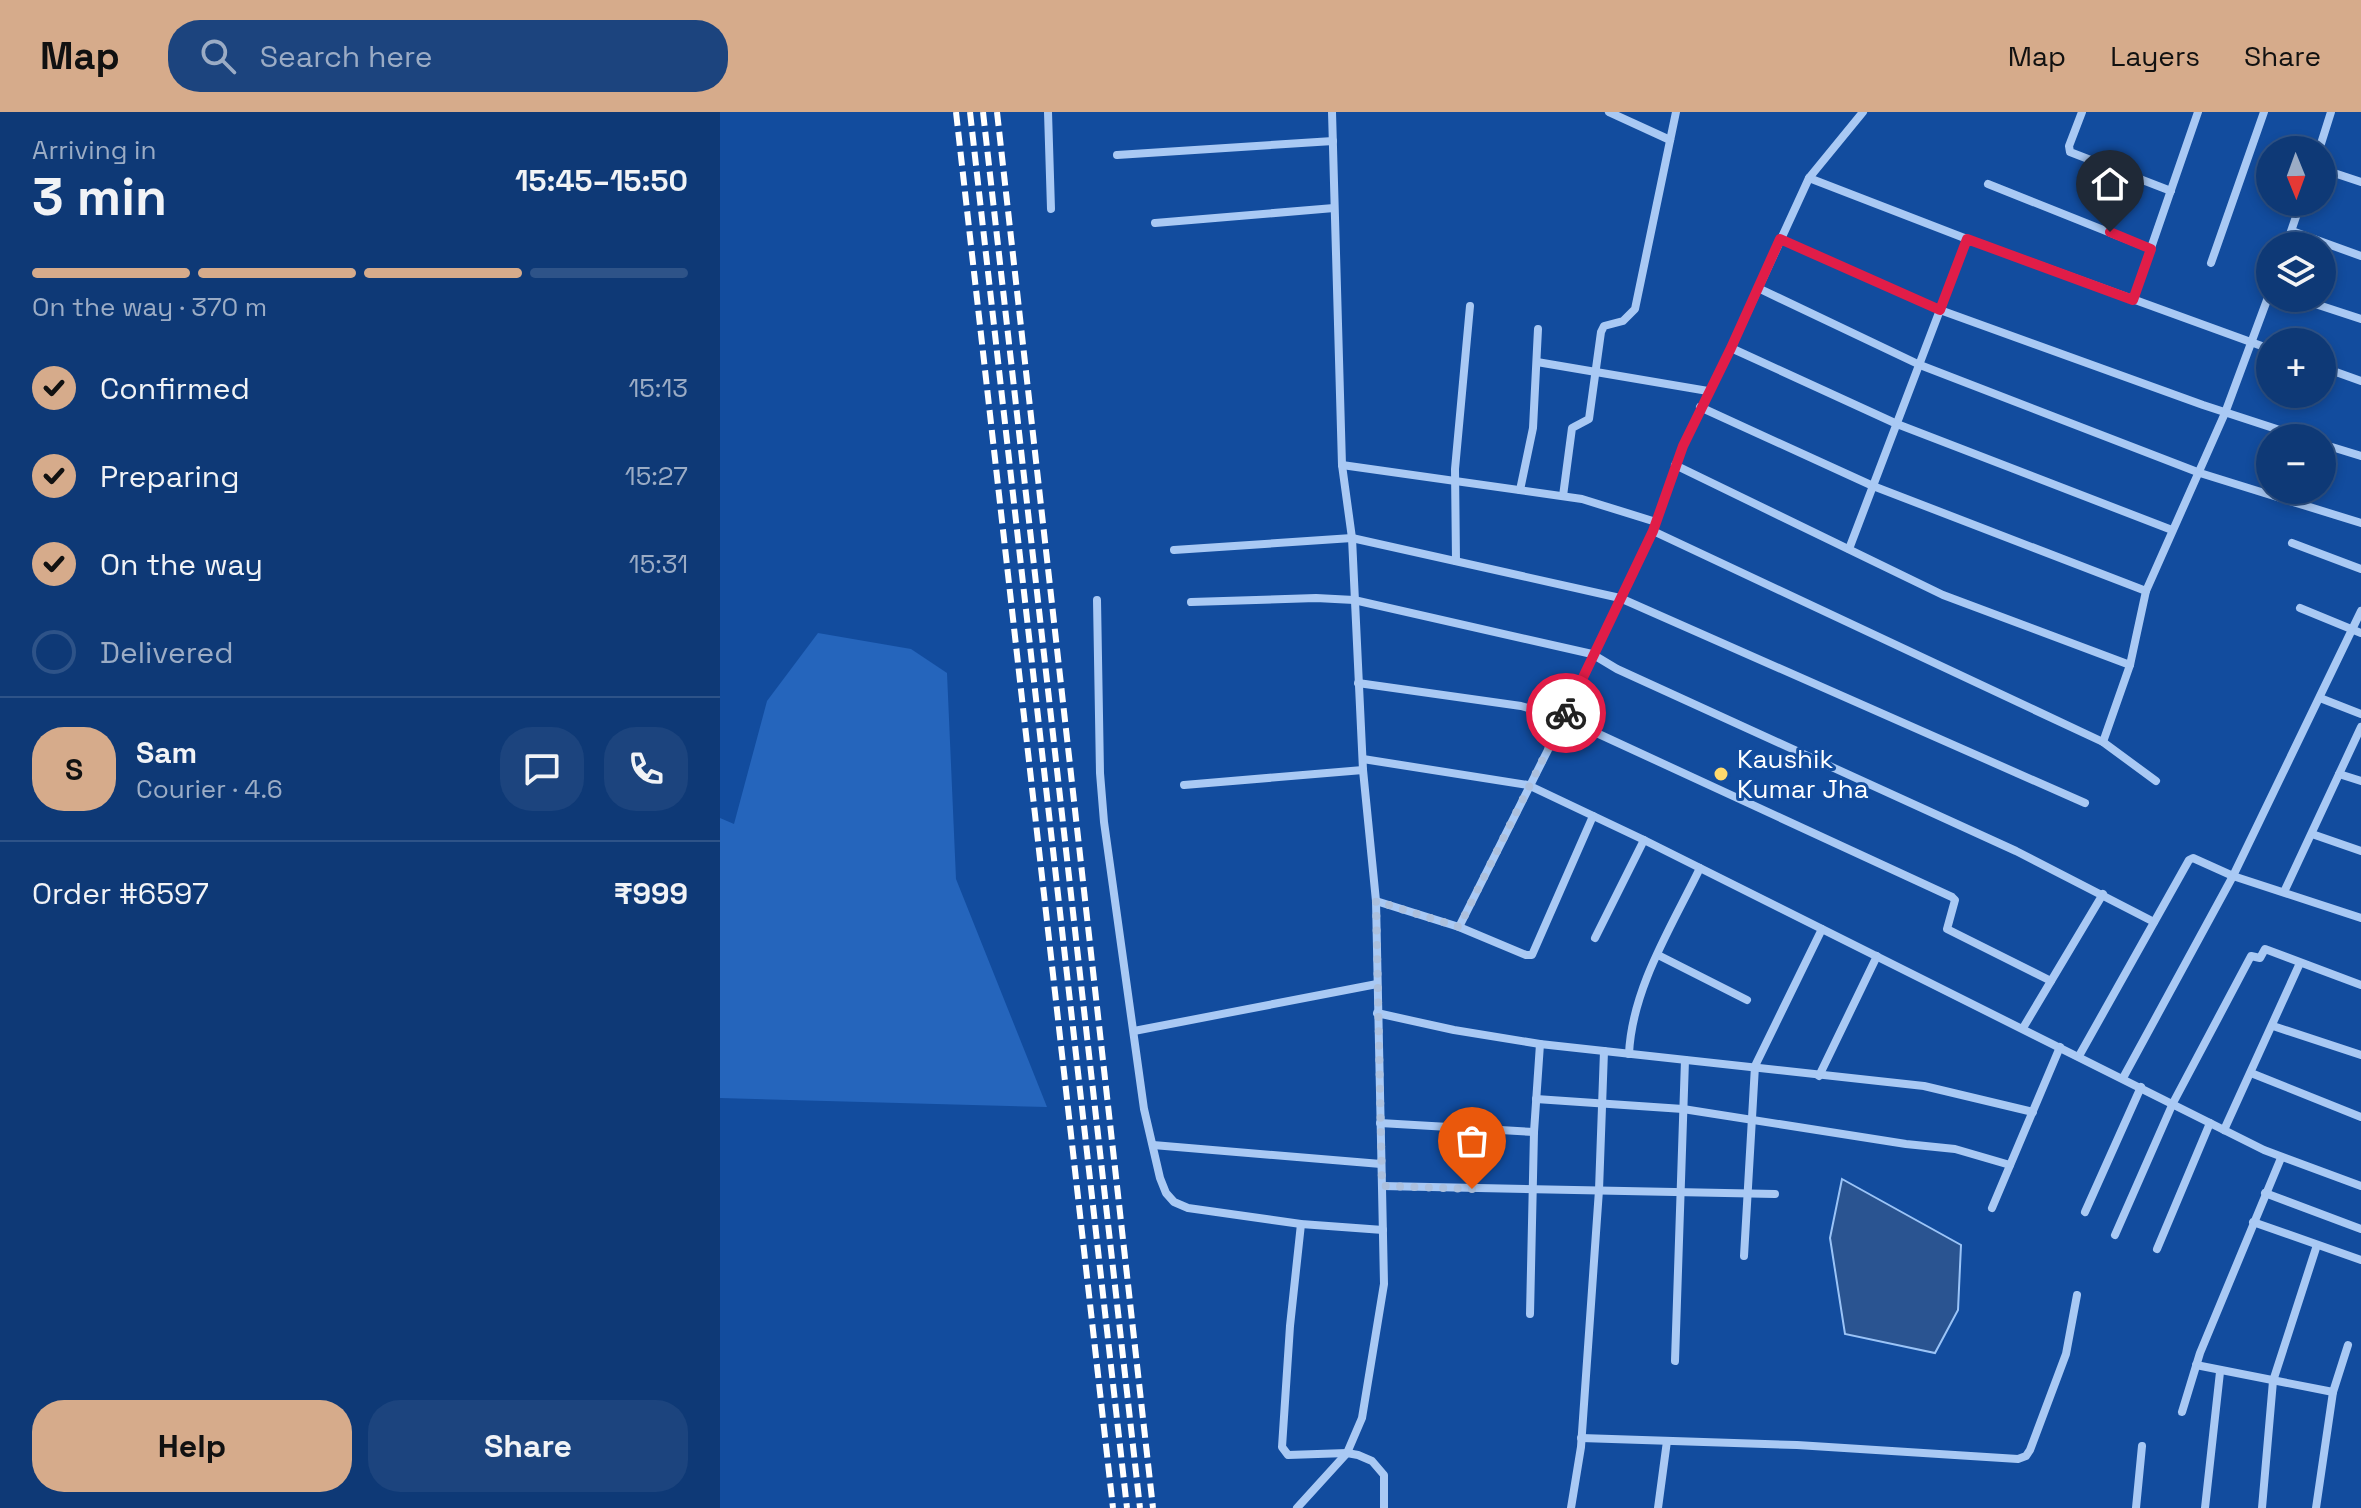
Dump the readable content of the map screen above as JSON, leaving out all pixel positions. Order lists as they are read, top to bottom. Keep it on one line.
{"places":["Kaushik Kumar Jha"],"north":"bottom","page":{"header":"Map","search":"Search here","nav":["Map","Layers","Share"],"heading":["3 min","Arriving in","15:45–15:50"],"panel":["Sam","Courier · 4.6","Order #6597","₹999"],"map_buttons":["+","−"],"bar":"On the way · 370 m","list":[["Confirmed","15:13"],["Preparing","15:27"],["On the way","15:31"],"Delivered"],"round":"S","buttons":["Help","Share"]}}
